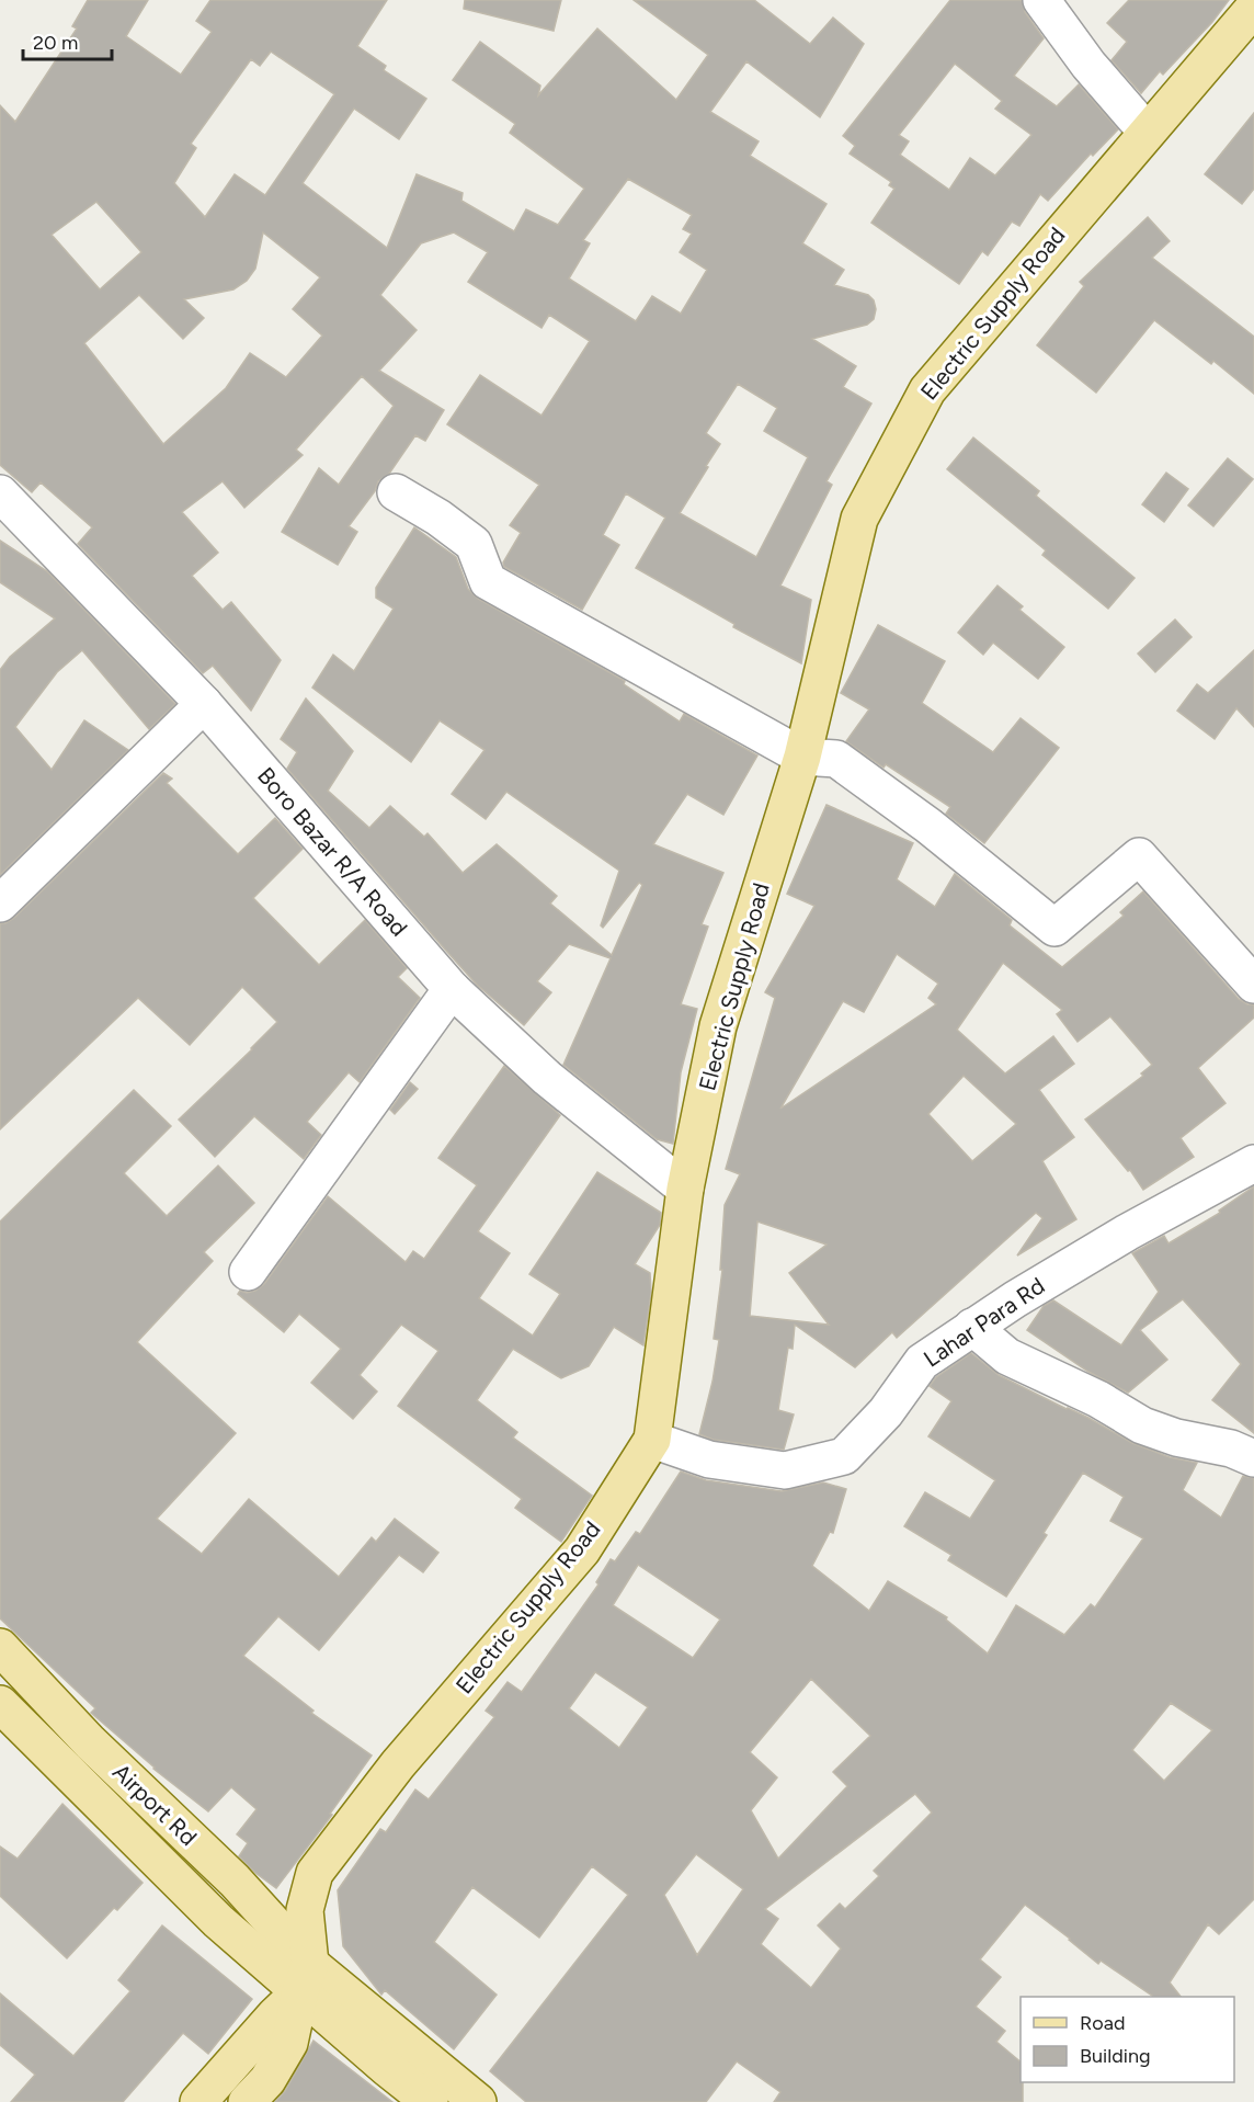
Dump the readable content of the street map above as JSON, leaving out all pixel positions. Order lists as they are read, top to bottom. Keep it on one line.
{"streets":{"main road":["Electric Supply Road","Airport Rd"],"street":["Boro Bazar R/A Road","Lahar Para Rd"]},"crossings":[["Electric Supply Road","Boro Bazar R/A Road"],["Electric Supply Road","Lahar Para Rd"],["Electric Supply Road","Airport Rd"]],"legend":["Road","Building"],"scale_bar":"20 m"}
